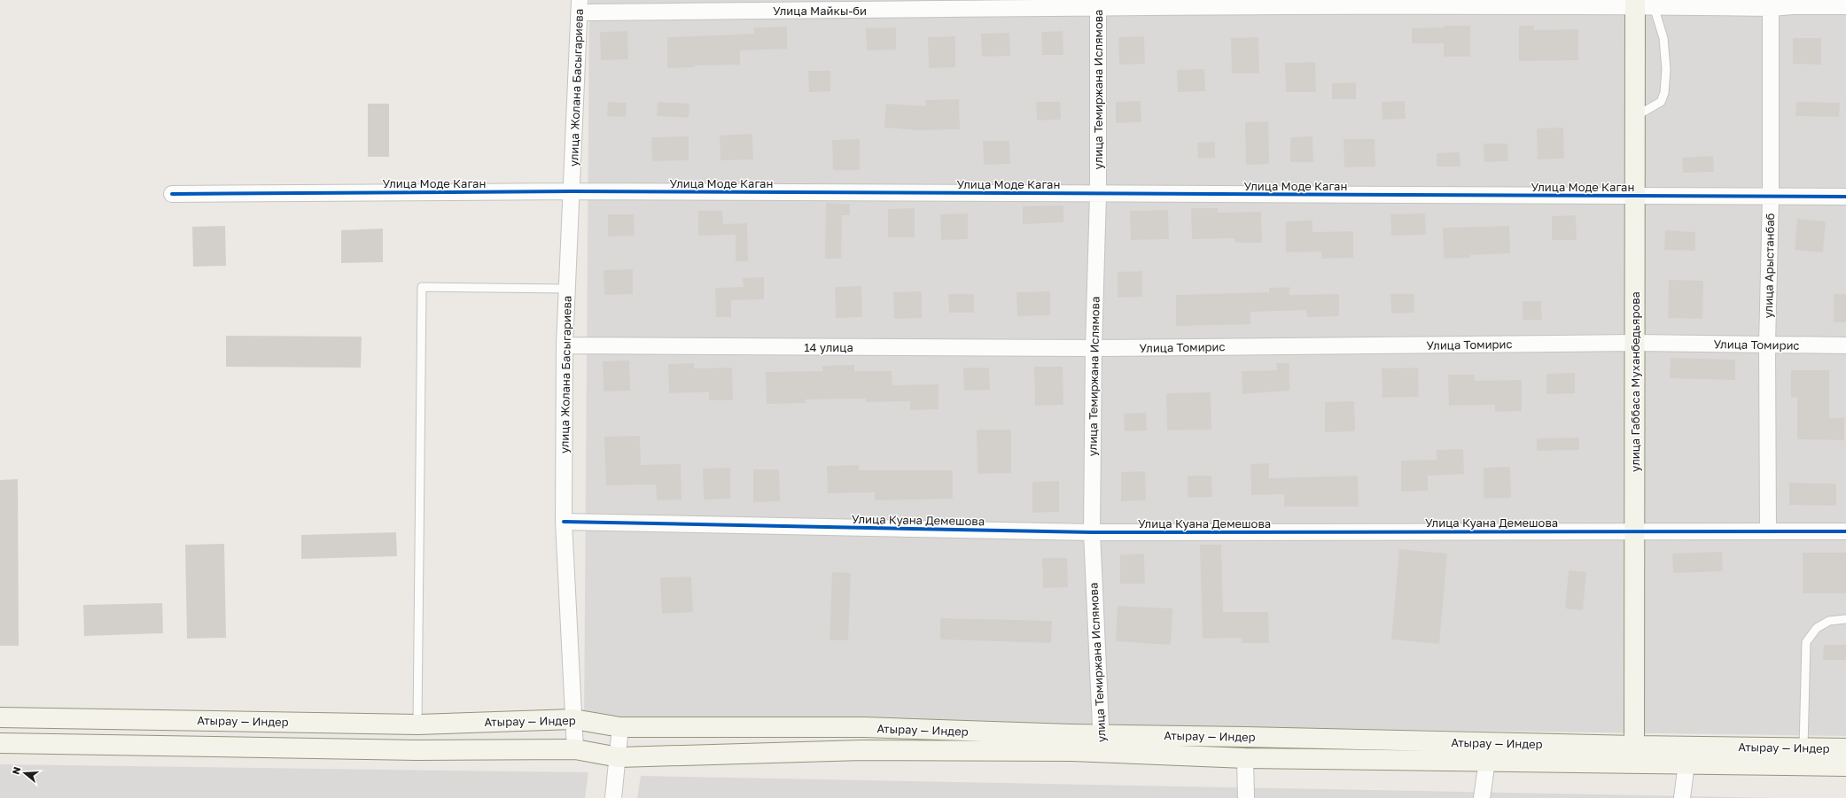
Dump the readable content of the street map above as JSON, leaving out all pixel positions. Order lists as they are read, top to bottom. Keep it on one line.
{"streets":{"main road":["улица Габбаса Муханбедьярова","Атырау — Индер"],"street":["Улица Майкы-би","улица Жолана Басыгариева","улица Темиржана Ислямова","Улица Моде Каган","улица Арыстанбаб","Улица Томирис","14 улица","Улица Куана Демешова"]},"crossings":[["Улица Майкы-би","улица Жолана Басыгариева"],["Улица Майкы-би","улица Темиржана Ислямова"],["Улица Майкы-би","улица Арыстанбаб"],["Улица Майкы-би","улица Габбаса Муханбедьярова"],["улица Жолана Басыгариева","Улица Моде Каган"],["улица Жолана Басыгариева","14 улица"],["улица Жолана Басыгариева","Улица Куана Демешова"],["улица Жолана Басыгариева","Атырау — Индер"],["улица Темиржана Ислямова","Улица Моде Каган"],["улица Темиржана Ислямова","Улица Томирис"],["улица Темиржана Ислямова","14 улица"],["улица Темиржана Ислямова","Улица Куана Демешова"],["улица Темиржана Ислямова","Атырау — Индер"],["Улица Моде Каган","улица Арыстанбаб"],["Улица Моде Каган","улица Габбаса Муханбедьярова"],["улица Арыстанбаб","Улица Томирис"],["улица Арыстанбаб","Улица Куана Демешова"],["Улица Томирис","14 улица"],["Улица Томирис","улица Габбаса Муханбедьярова"],["улица Габбаса Муханбедьярова","Улица Куана Демешова"],["улица Габбаса Муханбедьярова","Атырау — Индер"]],"north":"left"}
